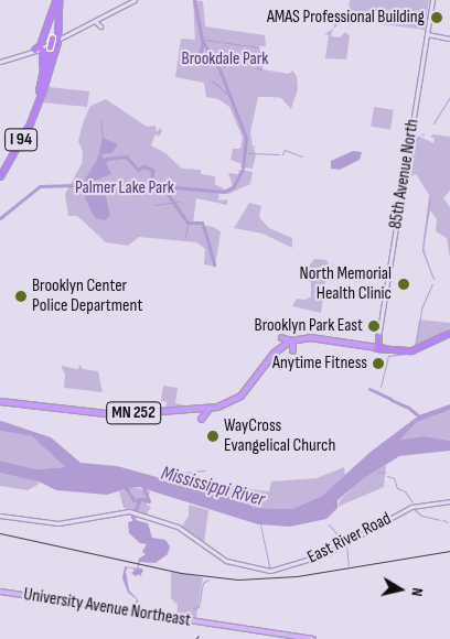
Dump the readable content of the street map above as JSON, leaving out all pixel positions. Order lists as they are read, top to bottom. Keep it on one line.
{"streets":{"highway":["I 94","MN 252"],"main road":["85th Avenue North","East River Road","University Avenue Northeast"]},"water":["Mississippi River"],"parks":["Brookdale Park","Palmer Lake Park"],"places":["AMAS Professional Building","North Memorial Health Clinic","Brooklyn Center Police Department","Brooklyn Park East","Anytime Fitness","WayCross Evangelical Church"],"north":"right"}
